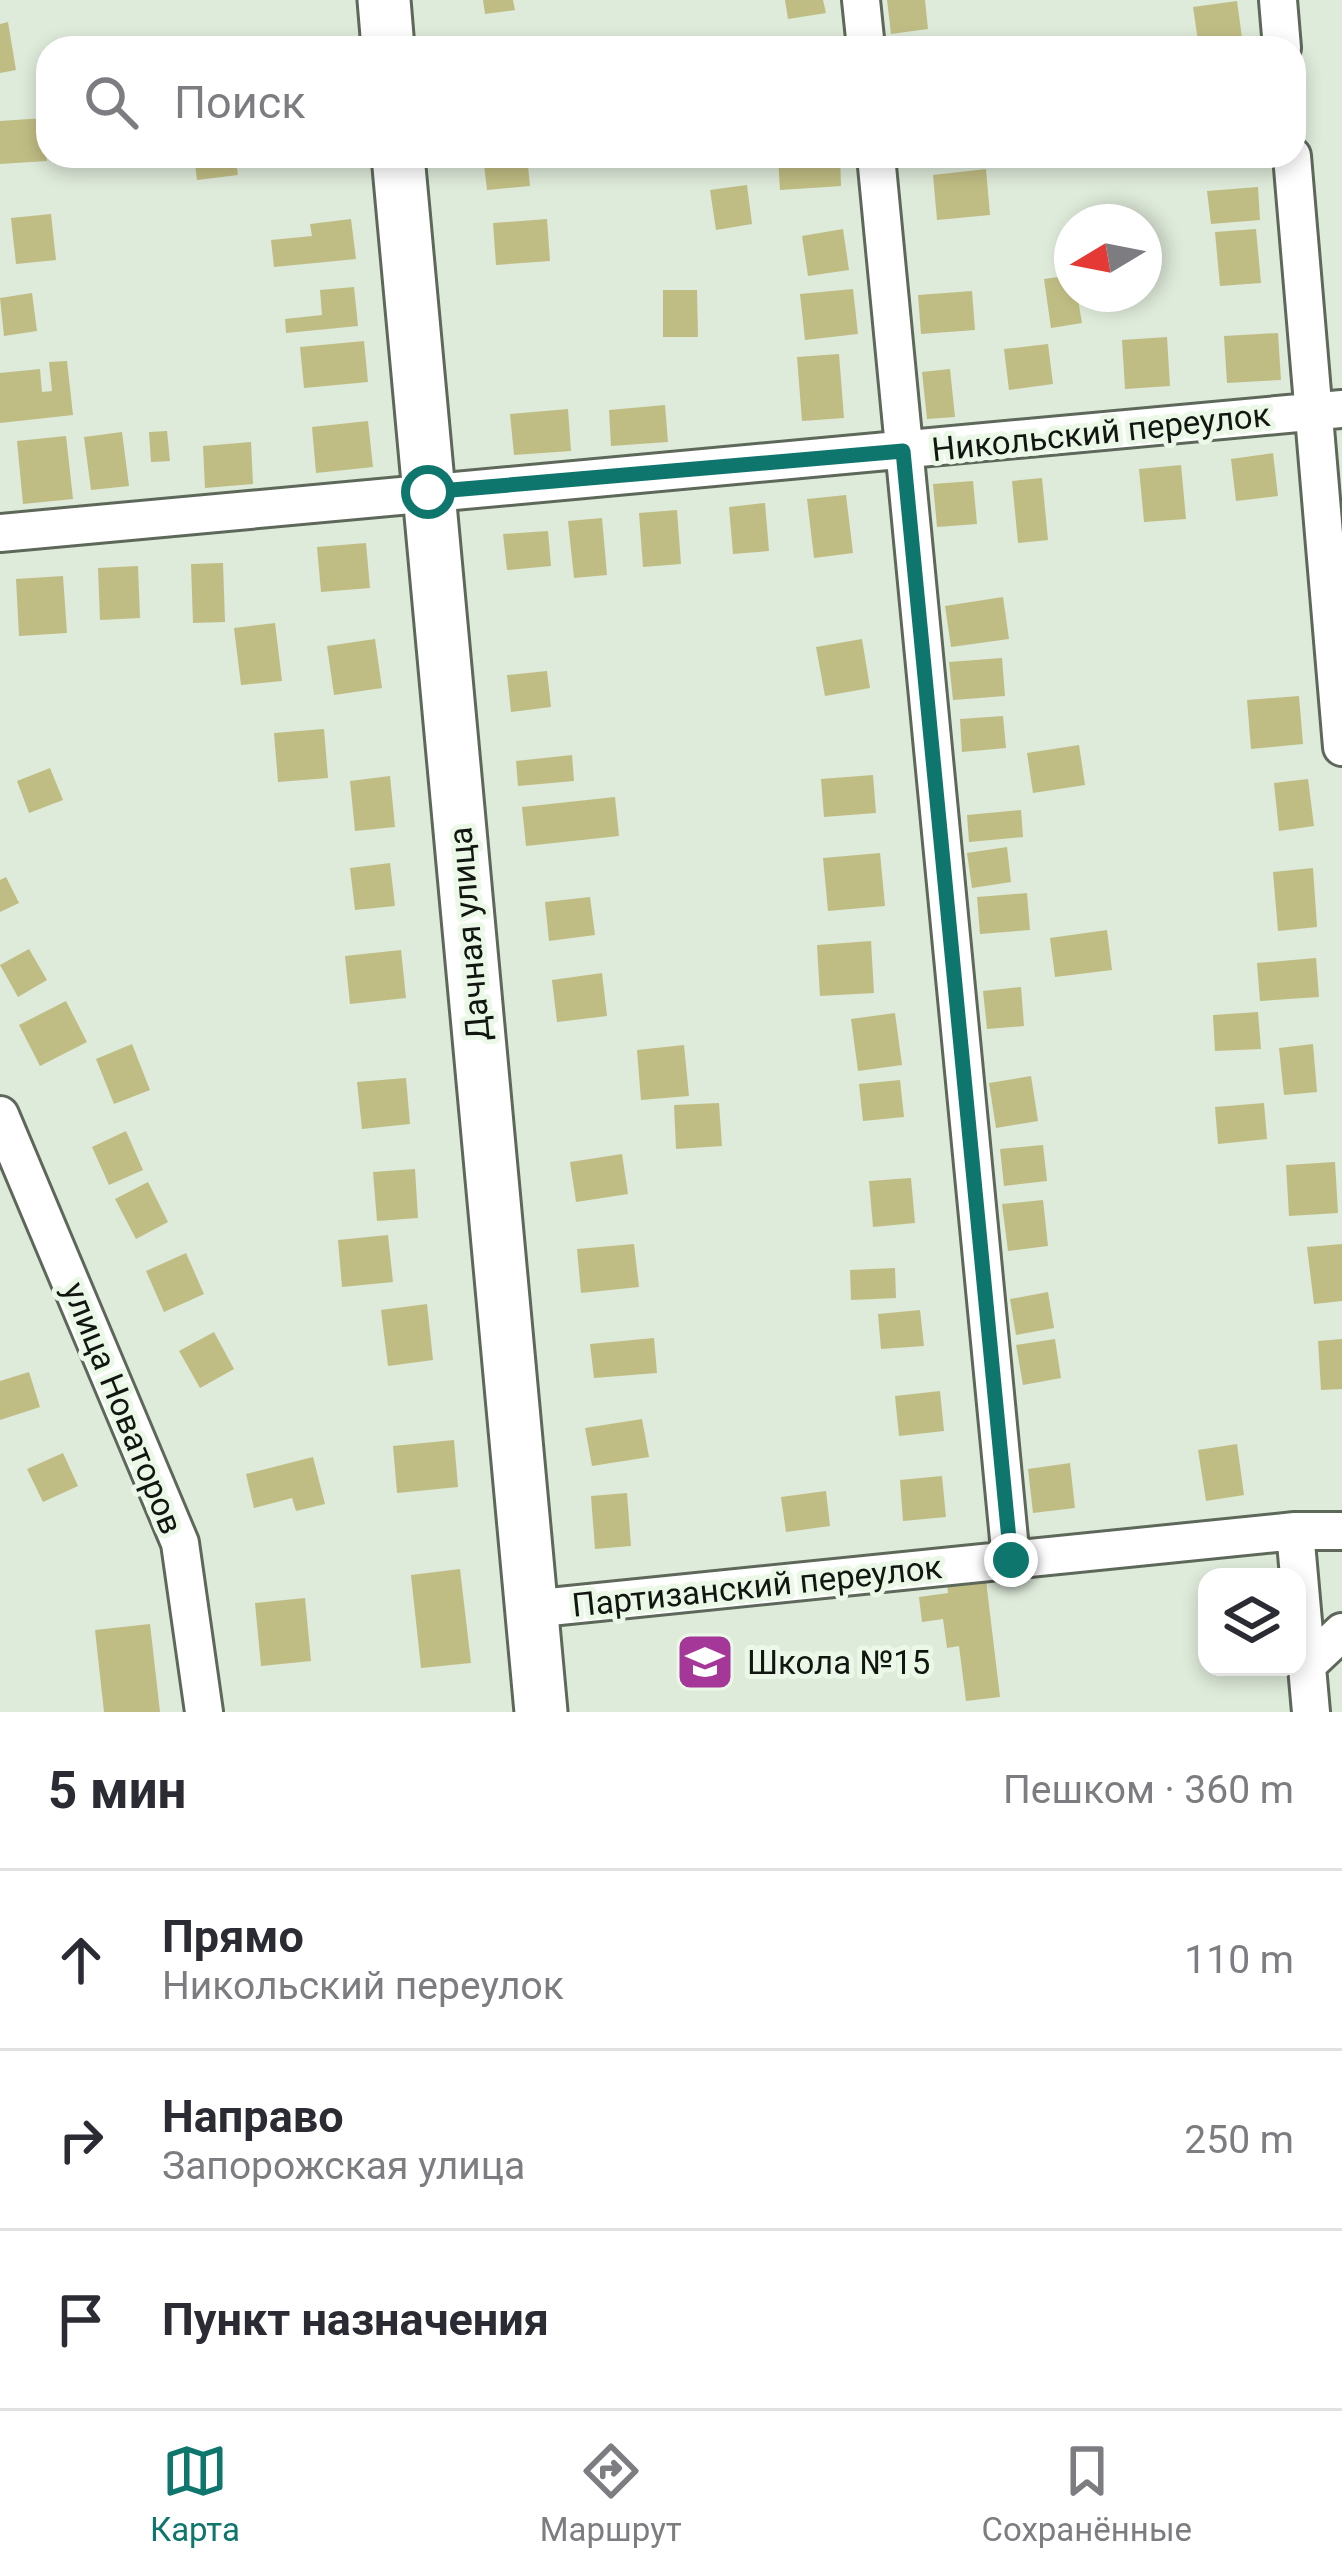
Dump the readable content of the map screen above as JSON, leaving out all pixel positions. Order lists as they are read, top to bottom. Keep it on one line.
{"streets":{"street":["Никольский переулок","Дачная улица","улица Новаторов","Партизанский переулок"]},"crossings":[["Никольский переулок","Дачная улица"],["Дачная улица","Партизанский переулок"]],"places":{"school or university":["Школа №15"]},"north":"left","page":{"search":"Поиск","heading":["5 мин","Пешком · 360 m"],"list":[["Прямо","Никольский переулок","110 m"],["Направо","Запорожская улица","250 m"],"Пункт назначения"],"nav":["Карта","Маршрут","Сохранённые"]}}
